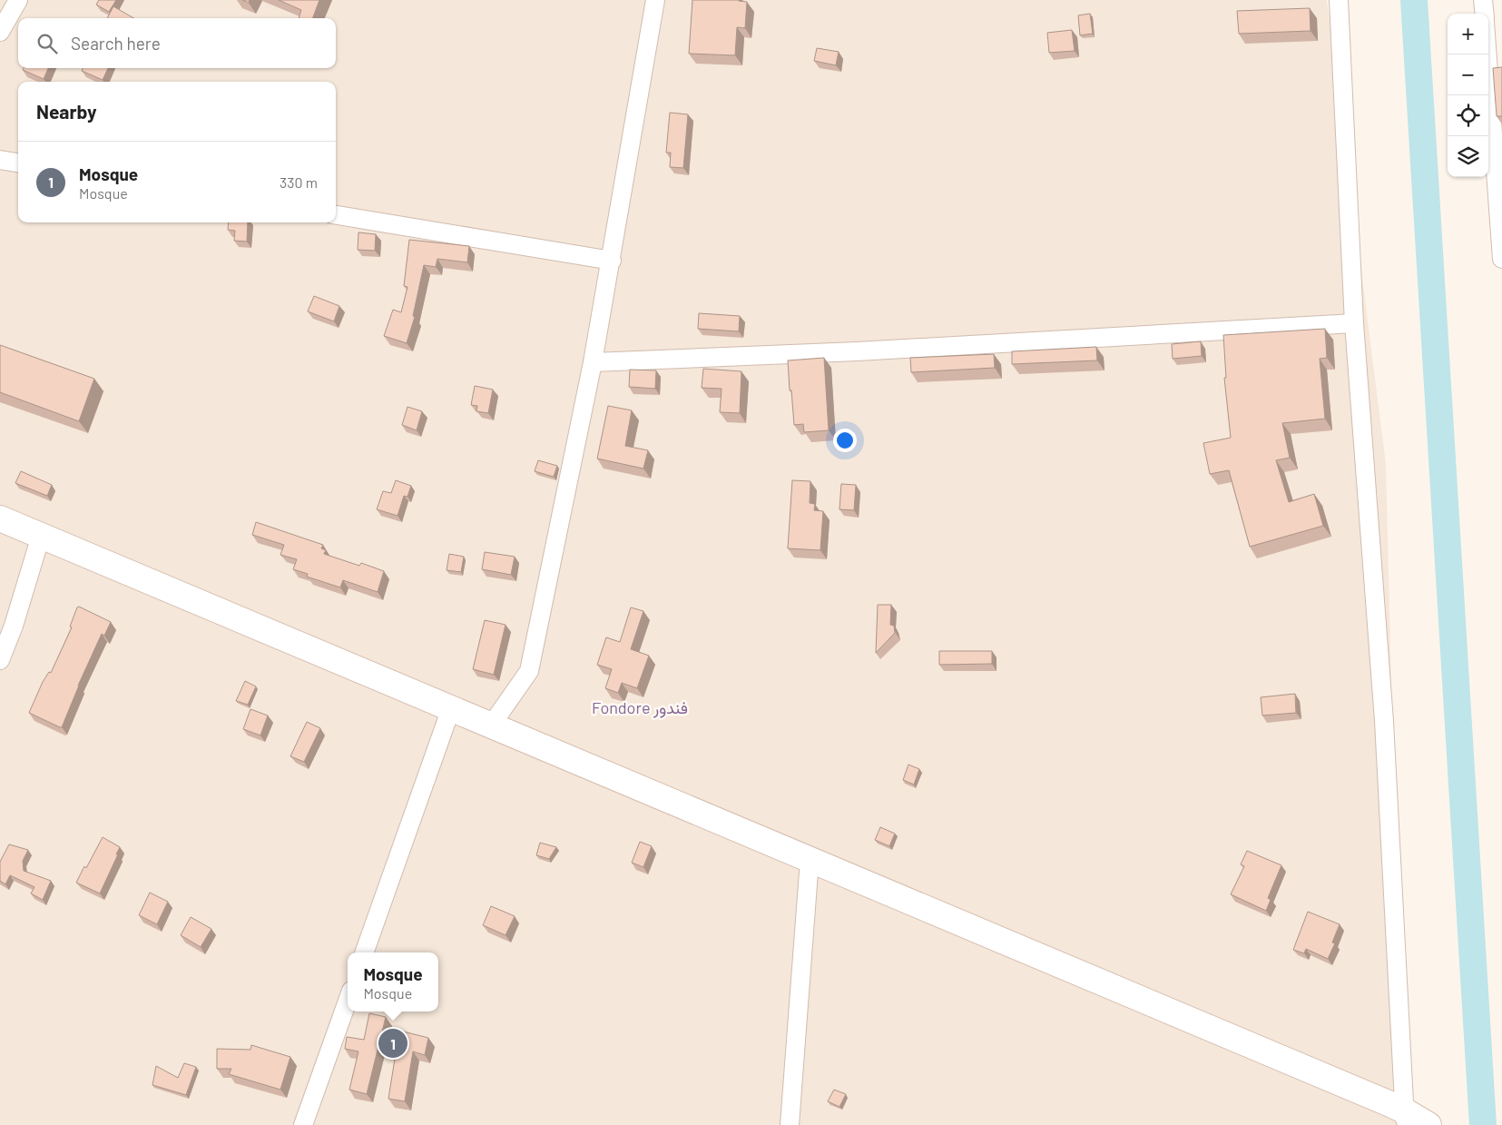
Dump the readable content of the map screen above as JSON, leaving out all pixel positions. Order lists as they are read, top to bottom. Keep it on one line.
{"districts":["Fondore فندور"],"page":{"map_buttons":["+","−"],"search":"Search here","heading":"Nearby","list":[{"mark":"1","name":"Mosque","note":"Mosque","value":"330 m"}],"popup":["Mosque","Mosque"],"pins":"1"}}
